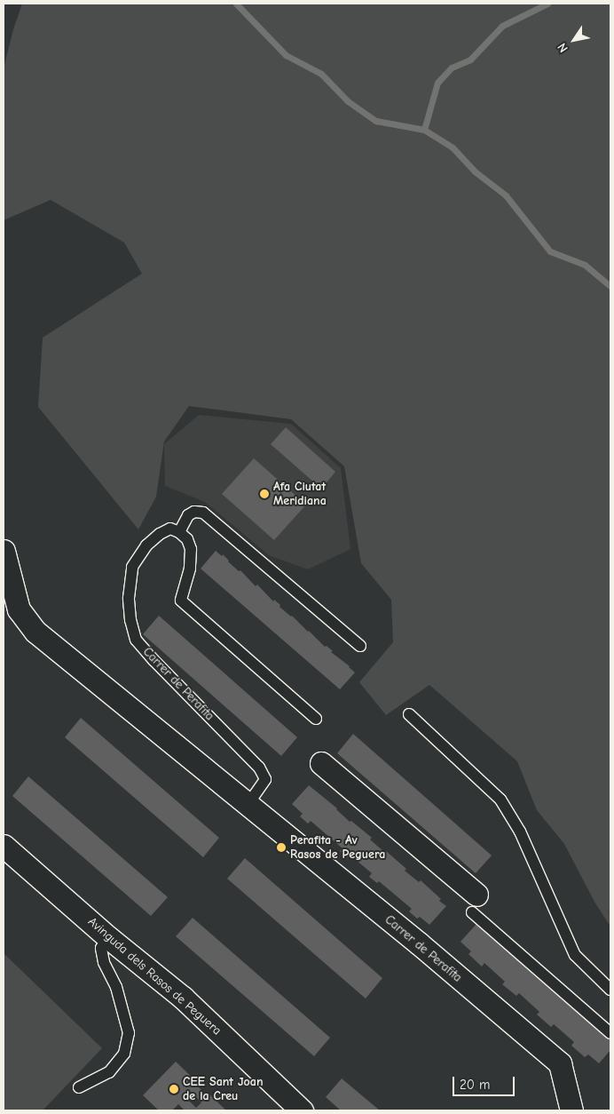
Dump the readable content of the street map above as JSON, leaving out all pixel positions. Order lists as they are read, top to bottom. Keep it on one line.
{"streets":{"street":["Carrer de Perafita","Avinguda dels Rasos de Peguera"]},"places":["Afa Ciutat Meridiana","Perafita - Av Rasos de Peguera","CEE Sant Joan de la Creu"],"scale_bar":"20 m","north":"bottom left"}
